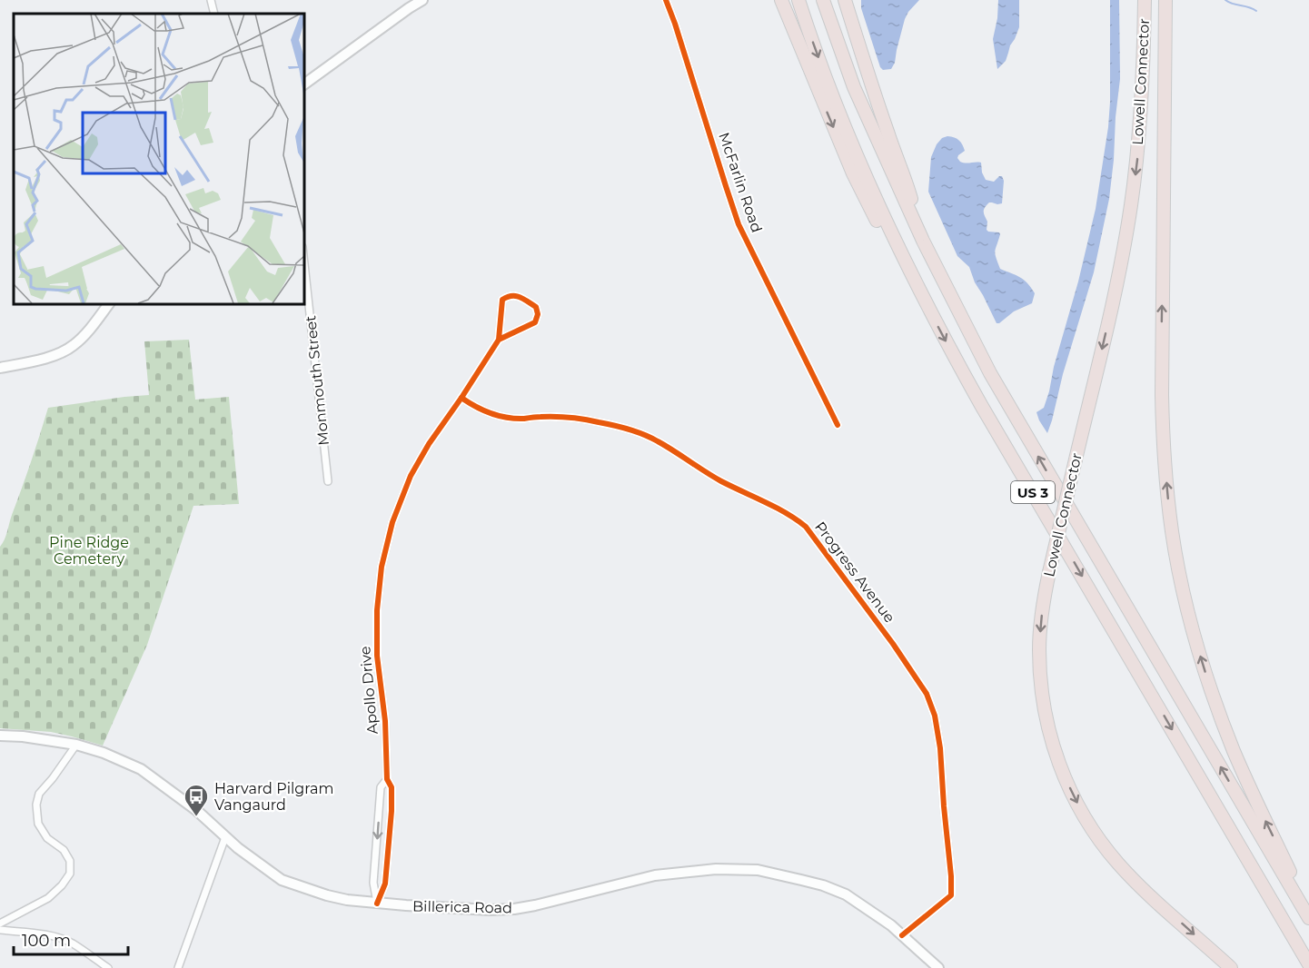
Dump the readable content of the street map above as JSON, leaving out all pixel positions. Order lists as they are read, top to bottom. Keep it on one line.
{"streets":{"highway":["Lowell Connector","US 3"],"main road":["Billerica Road"],"street":["McFarlin Road","Monmouth Street","Progress Avenue","Apollo Drive"]},"crossings":[["Progress Avenue","Apollo Drive"],["Progress Avenue","Billerica Road"],["Apollo Drive","Billerica Road"]],"parks":["Pine Ridge Cemetery"],"places":{"bus stop":["Harvard Pilgram Vangaurd"]},"scale_bar":"100 m"}
